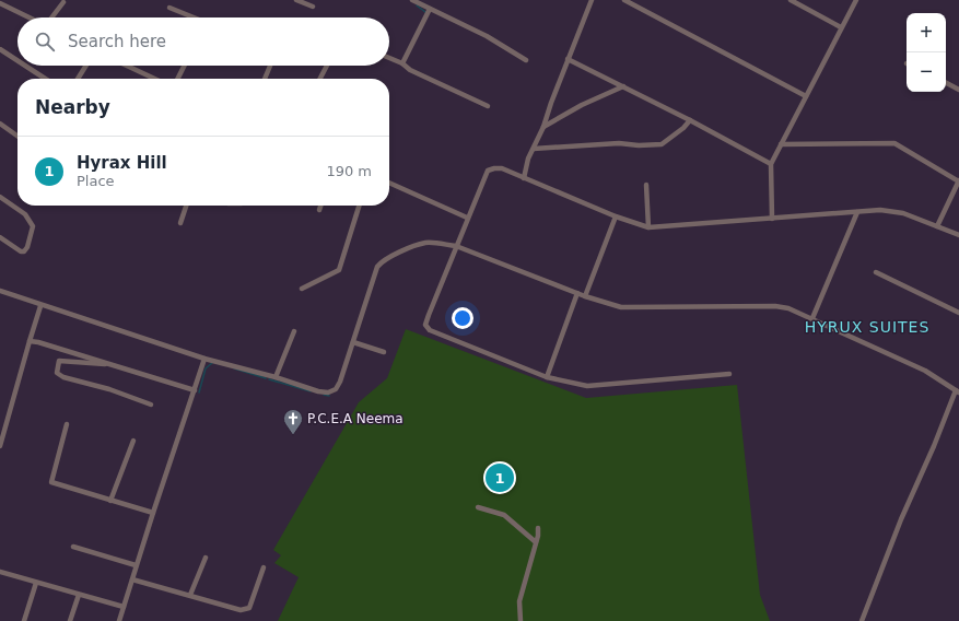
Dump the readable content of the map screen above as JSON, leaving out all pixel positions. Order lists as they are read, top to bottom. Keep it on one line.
{"districts":["HYRUX SUITES"],"places":{"church":["P.C.E.A Neema"]},"page":{"map_buttons":["+","−"],"search":"Search here","heading":"Nearby","list":[{"mark":"1","name":"Hyrax Hill","note":"Place","value":"190 m"}],"pins":"1"}}
